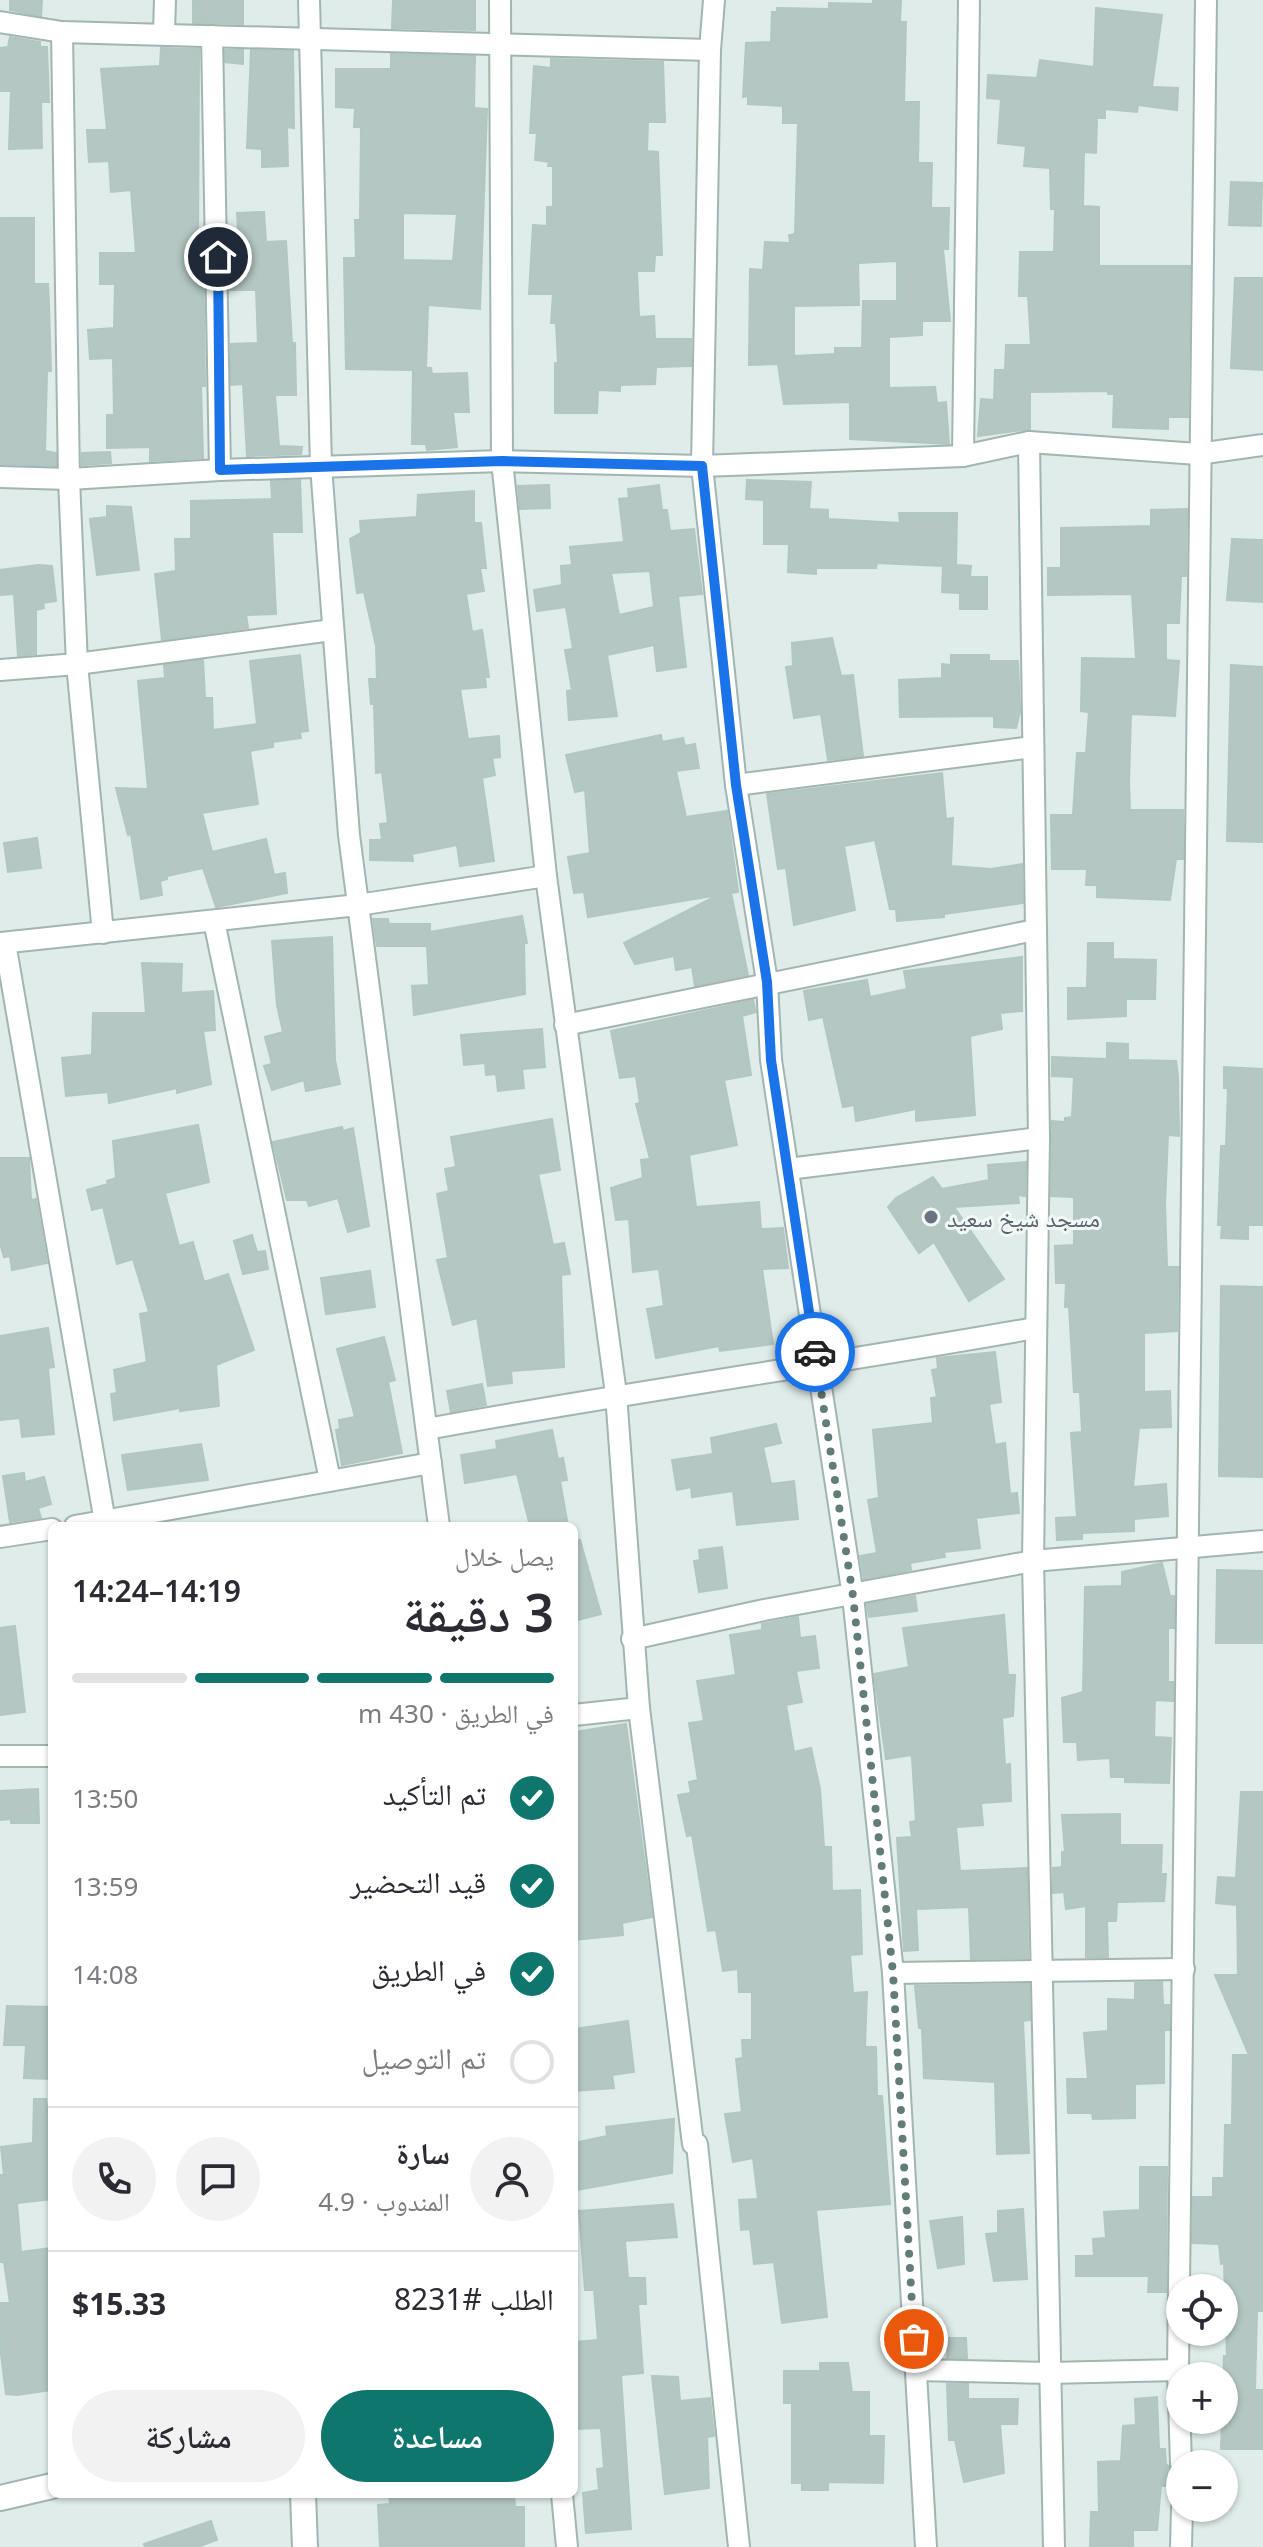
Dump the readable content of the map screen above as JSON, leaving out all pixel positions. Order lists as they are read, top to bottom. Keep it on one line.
{"places":["مسجد شيخ سعيد"],"page":{"heading":["3 دقيقة","يصل خلال","14:19–14:24"],"panel":["سارة","المندوب · 4.9","الطلب #8231","$15.33"],"bar":"في الطريق · 430 m","list":[["تم التأكيد","13:50"],["قيد التحضير","13:59"],["في الطريق","14:08"],"تم التوصيل"],"map_buttons":["+","−"],"buttons":["مساعدة","مشاركة"]}}
